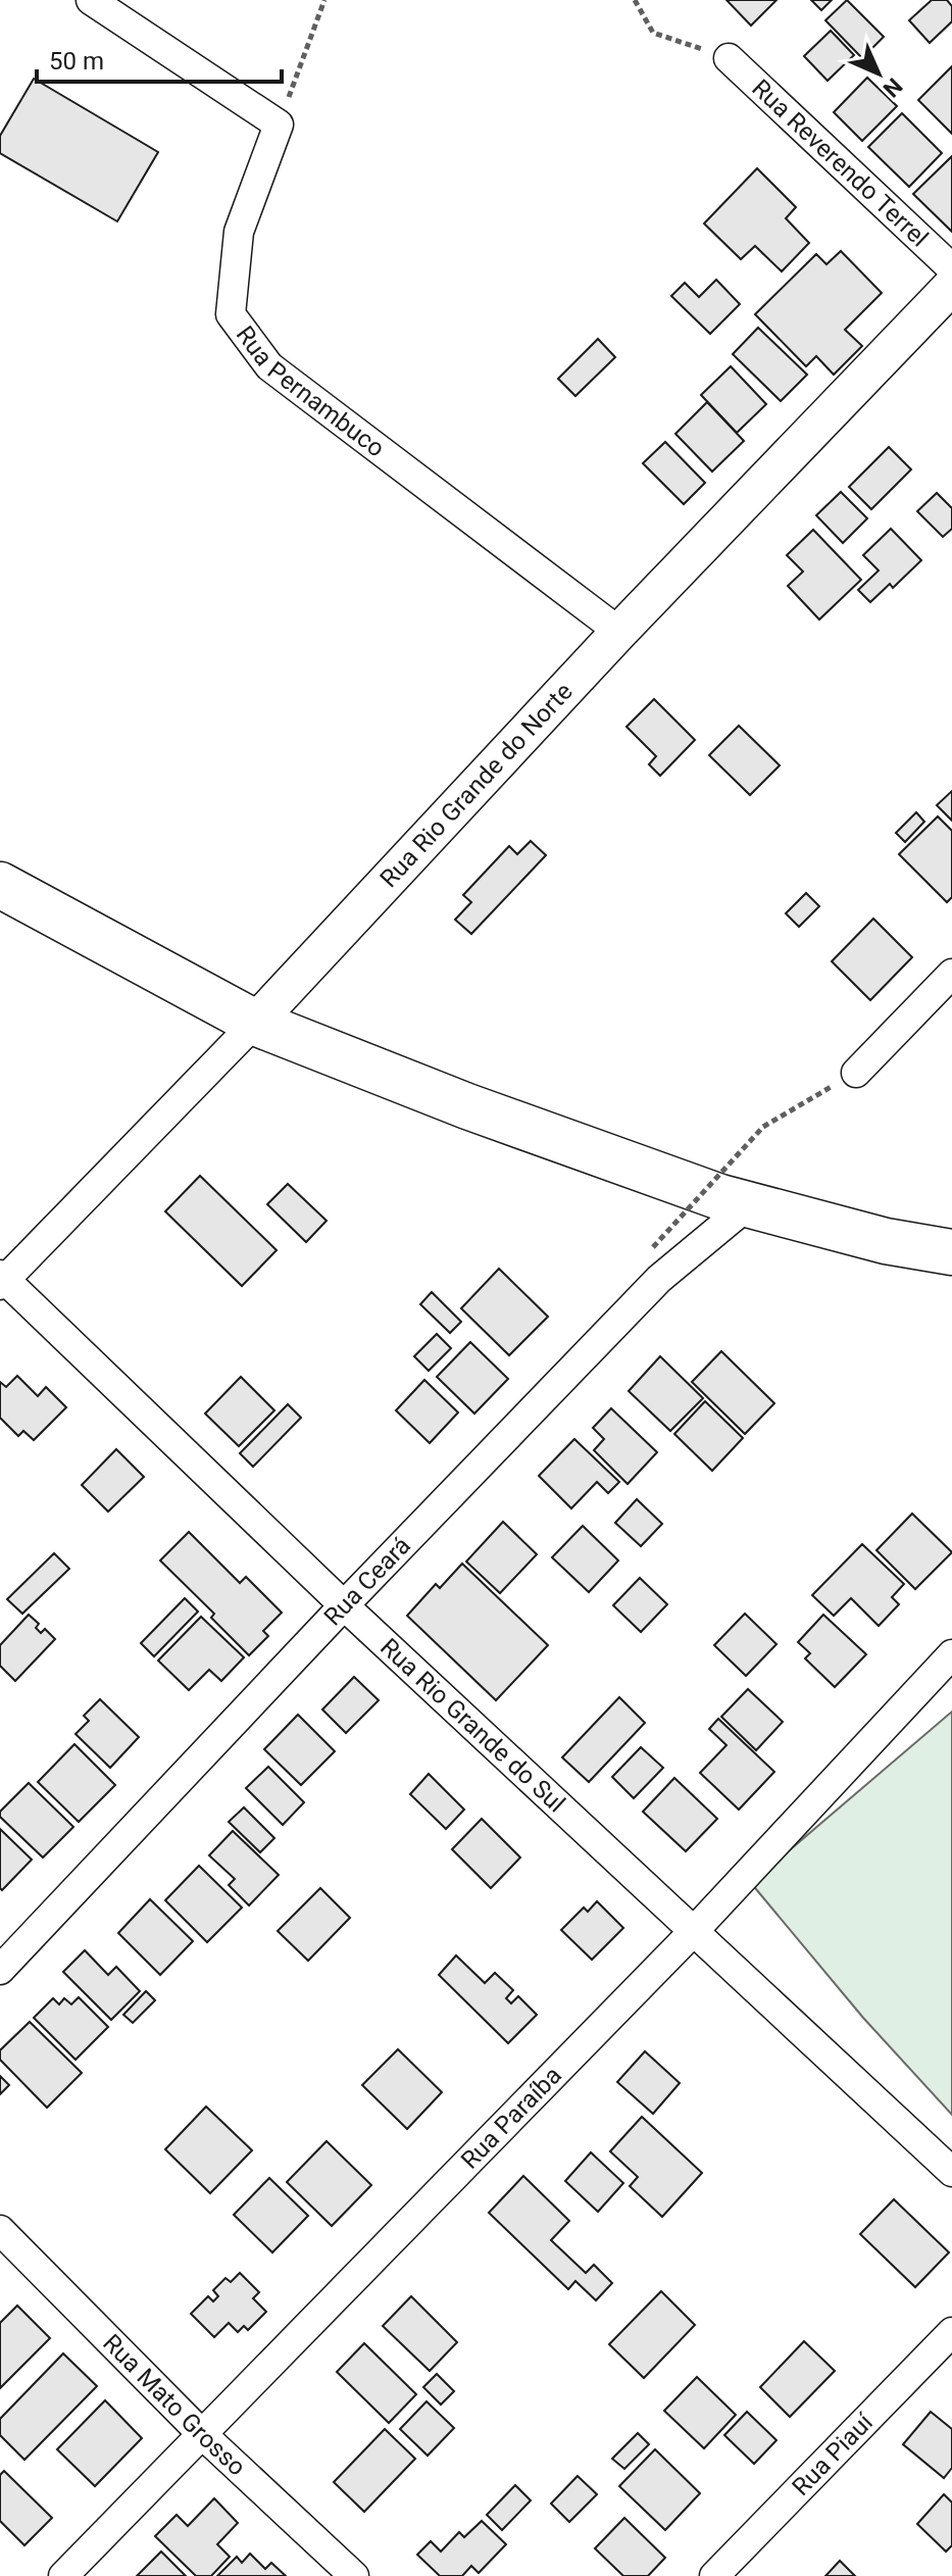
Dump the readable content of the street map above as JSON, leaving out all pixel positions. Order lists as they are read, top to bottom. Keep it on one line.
{"streets":{"street":["Rua Reverendo Terrel","Rua Pernambuco","Rua Rio Grande do Norte","Rua Ceará","Rua Rio Grande do Sul","Rua Paraíba","Rua Mato Grosso","Rua Piauí"]},"crossings":[["Rua Pernambuco","Rua Rio Grande do Norte"],["Rua Rio Grande do Norte","Rua Rio Grande do Sul"],["Rua Ceará","Rua Rio Grande do Sul"],["Rua Rio Grande do Sul","Rua Paraíba"],["Rua Paraíba","Rua Mato Grosso"]],"scale_bar":"50 m","north":"bottom right"}
